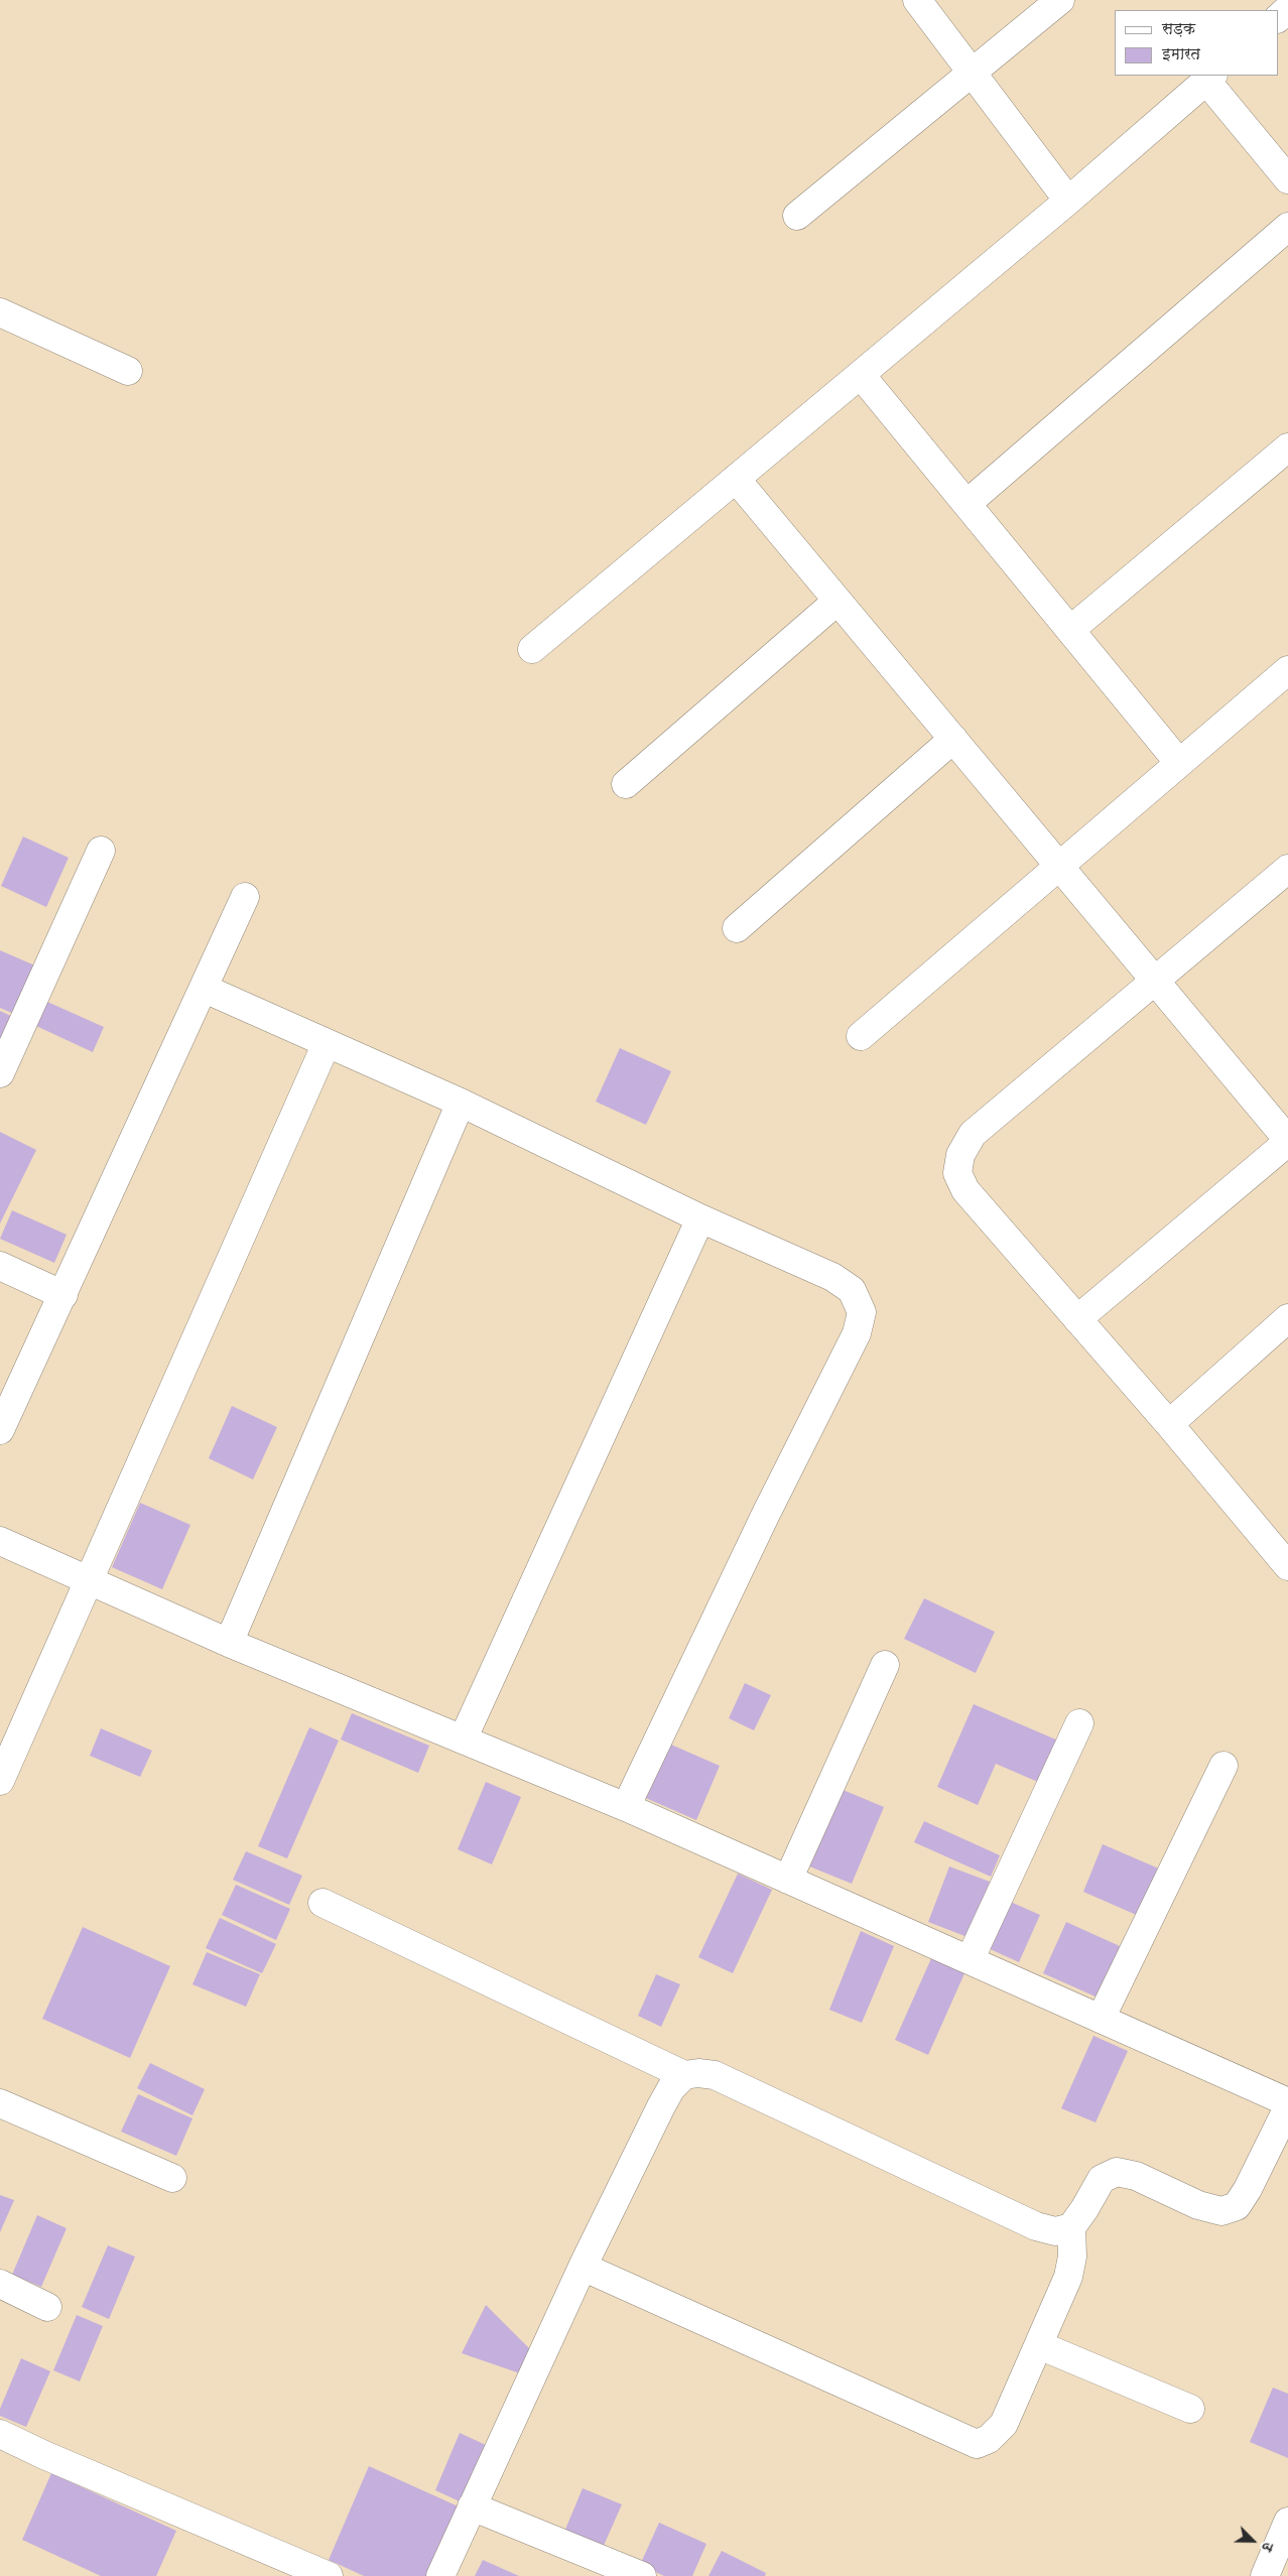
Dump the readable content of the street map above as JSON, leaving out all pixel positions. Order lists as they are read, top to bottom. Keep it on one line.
{"legend":["सड़क","इमारत"],"north":"bottom right"}
